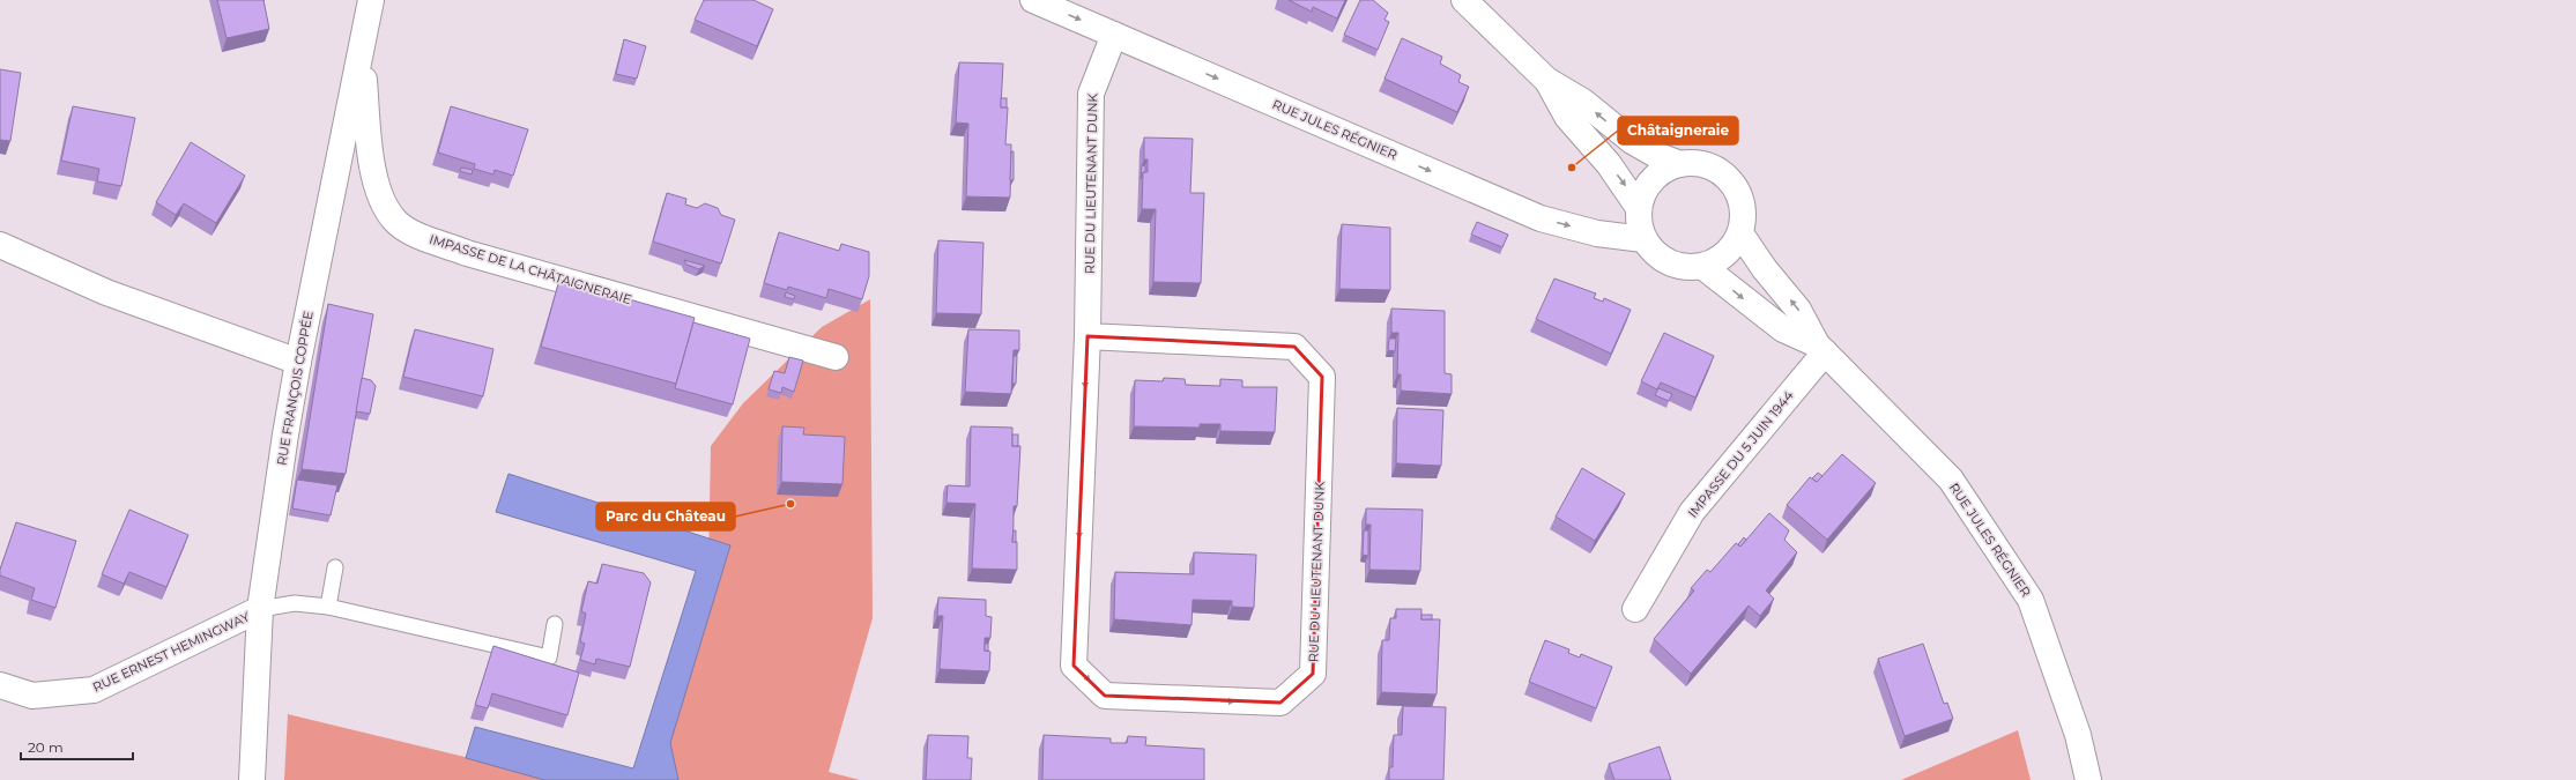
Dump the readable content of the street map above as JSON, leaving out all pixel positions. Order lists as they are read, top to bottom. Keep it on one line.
{"streets":{"street":["RUE JULES RÉGNIER","RUE DU LIEUTENANT DUNK","IMPASSE DE LA CHÂTAIGNERAIE","RUE FRANÇOIS COPPÉE","IMPASSE DU 5 JUIN 1944","RUE ERNEST HEMINGWAY"]},"crossings":[["RUE JULES RÉGNIER","RUE DU LIEUTENANT DUNK"],["RUE JULES RÉGNIER","IMPASSE DU 5 JUIN 1944"],["IMPASSE DE LA CHÂTAIGNERAIE","RUE FRANÇOIS COPPÉE"],["RUE FRANÇOIS COPPÉE","RUE ERNEST HEMINGWAY"]],"places":["Châtaigneraie","Parc du Château"],"scale_bar":"20 m"}
